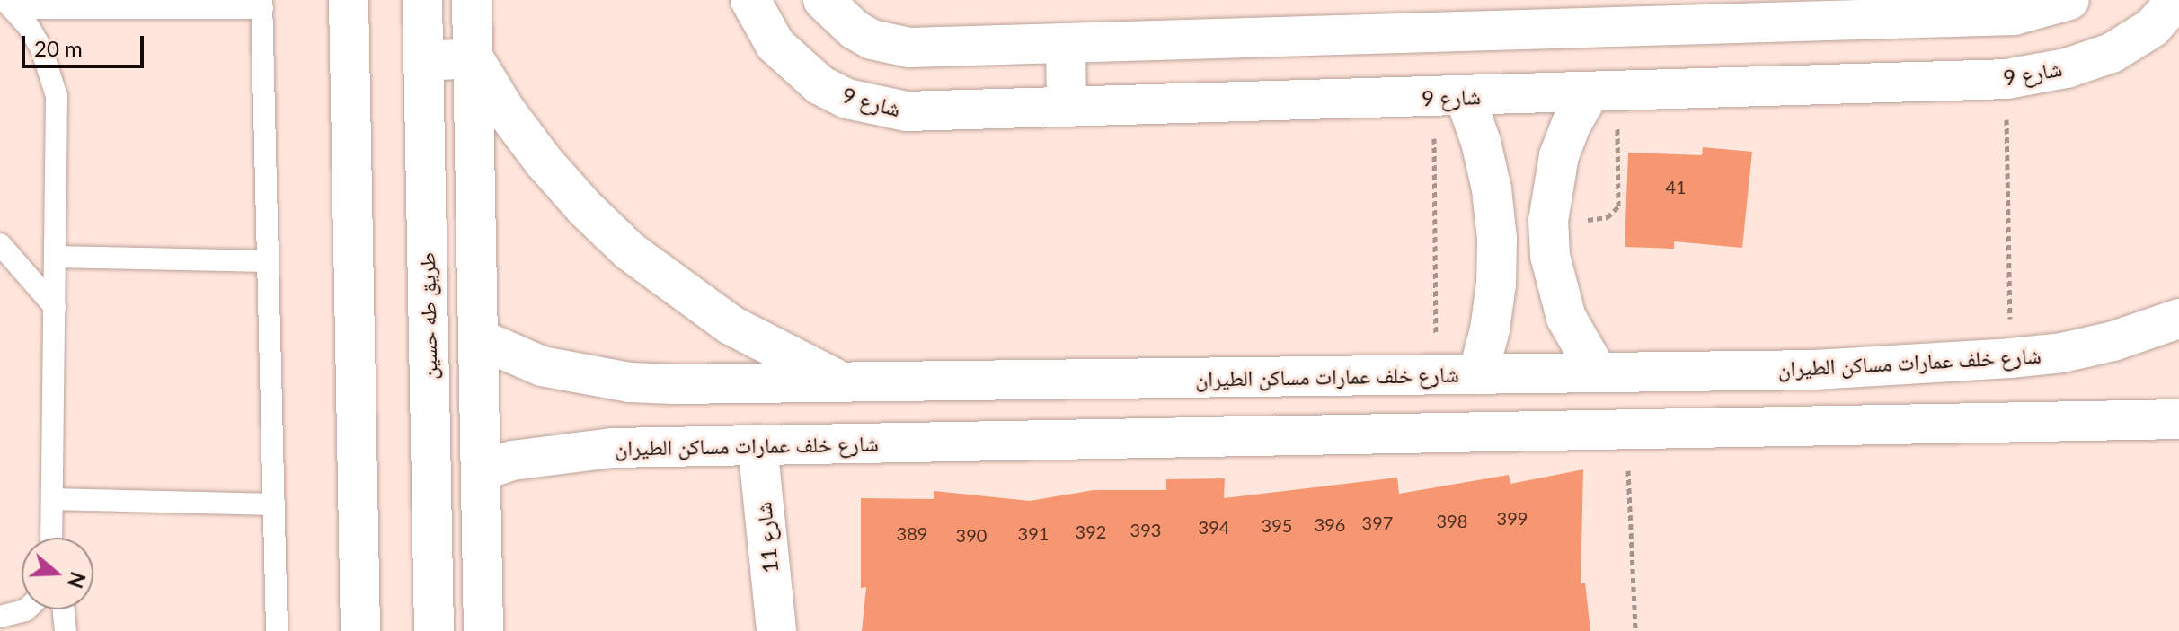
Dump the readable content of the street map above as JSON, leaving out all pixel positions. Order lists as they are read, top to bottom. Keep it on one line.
{"streets":{"street":["شارع 9","طريق طه حسين","شارع خلف عمارات مساكن الطيران","شارع 11"]},"crossings":[["شارع خلف عمارات مساكن الطيران","شارع 11"]],"house_numbers":["41","399","398","397","396","395","394","393","392","389","391","390"],"scale_bar":"20 m","north":"right"}
